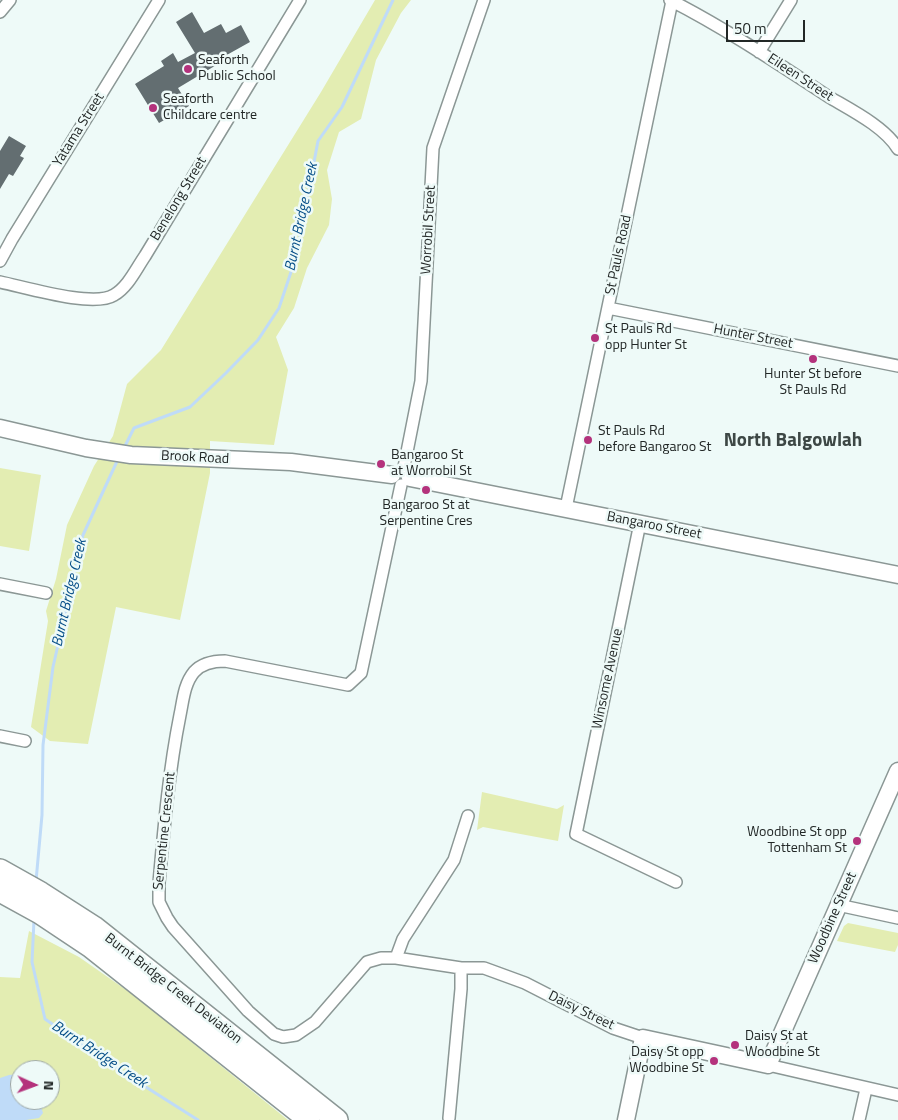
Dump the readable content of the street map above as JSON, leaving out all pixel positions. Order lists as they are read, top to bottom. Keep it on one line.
{"streets":{"highway":["Burnt Bridge Creek Deviation"],"street":["Eileen Street","Yatama Street","Benelong Street","Worrobil Street","St Pauls Road","Hunter Street","Brook Road","Bangaroo Street","Winsome Avenue","Serpentine Crescent","Woodbine Street","Daisy Street"]},"crossings":[["Eileen Street","St Pauls Road"],["Worrobil Street","Brook Road"],["Worrobil Street","Bangaroo Street"],["Worrobil Street","Serpentine Crescent"],["St Pauls Road","Hunter Street"],["St Pauls Road","Bangaroo Street"],["Brook Road","Bangaroo Street"],["Brook Road","Serpentine Crescent"],["Bangaroo Street","Winsome Avenue"],["Bangaroo Street","Serpentine Crescent"],["Serpentine Crescent","Daisy Street"],["Woodbine Street","Daisy Street"]],"districts":["North Balgowlah"],"water":["Burnt Bridge Creek"],"places":["Seaforth Public School","Seaforth Childcare centre","St Pauls Rd opp Hunter St","Hunter St before St Pauls Rd","St Pauls Rd before Bangaroo St","Bangaroo St at Worrobil St","Bangaroo St at Serpentine Cres","Woodbine St opp Tottenham St","Daisy St at Woodbine St","Daisy St opp Woodbine St"],"scale_bar":"50 m","north":"right"}
